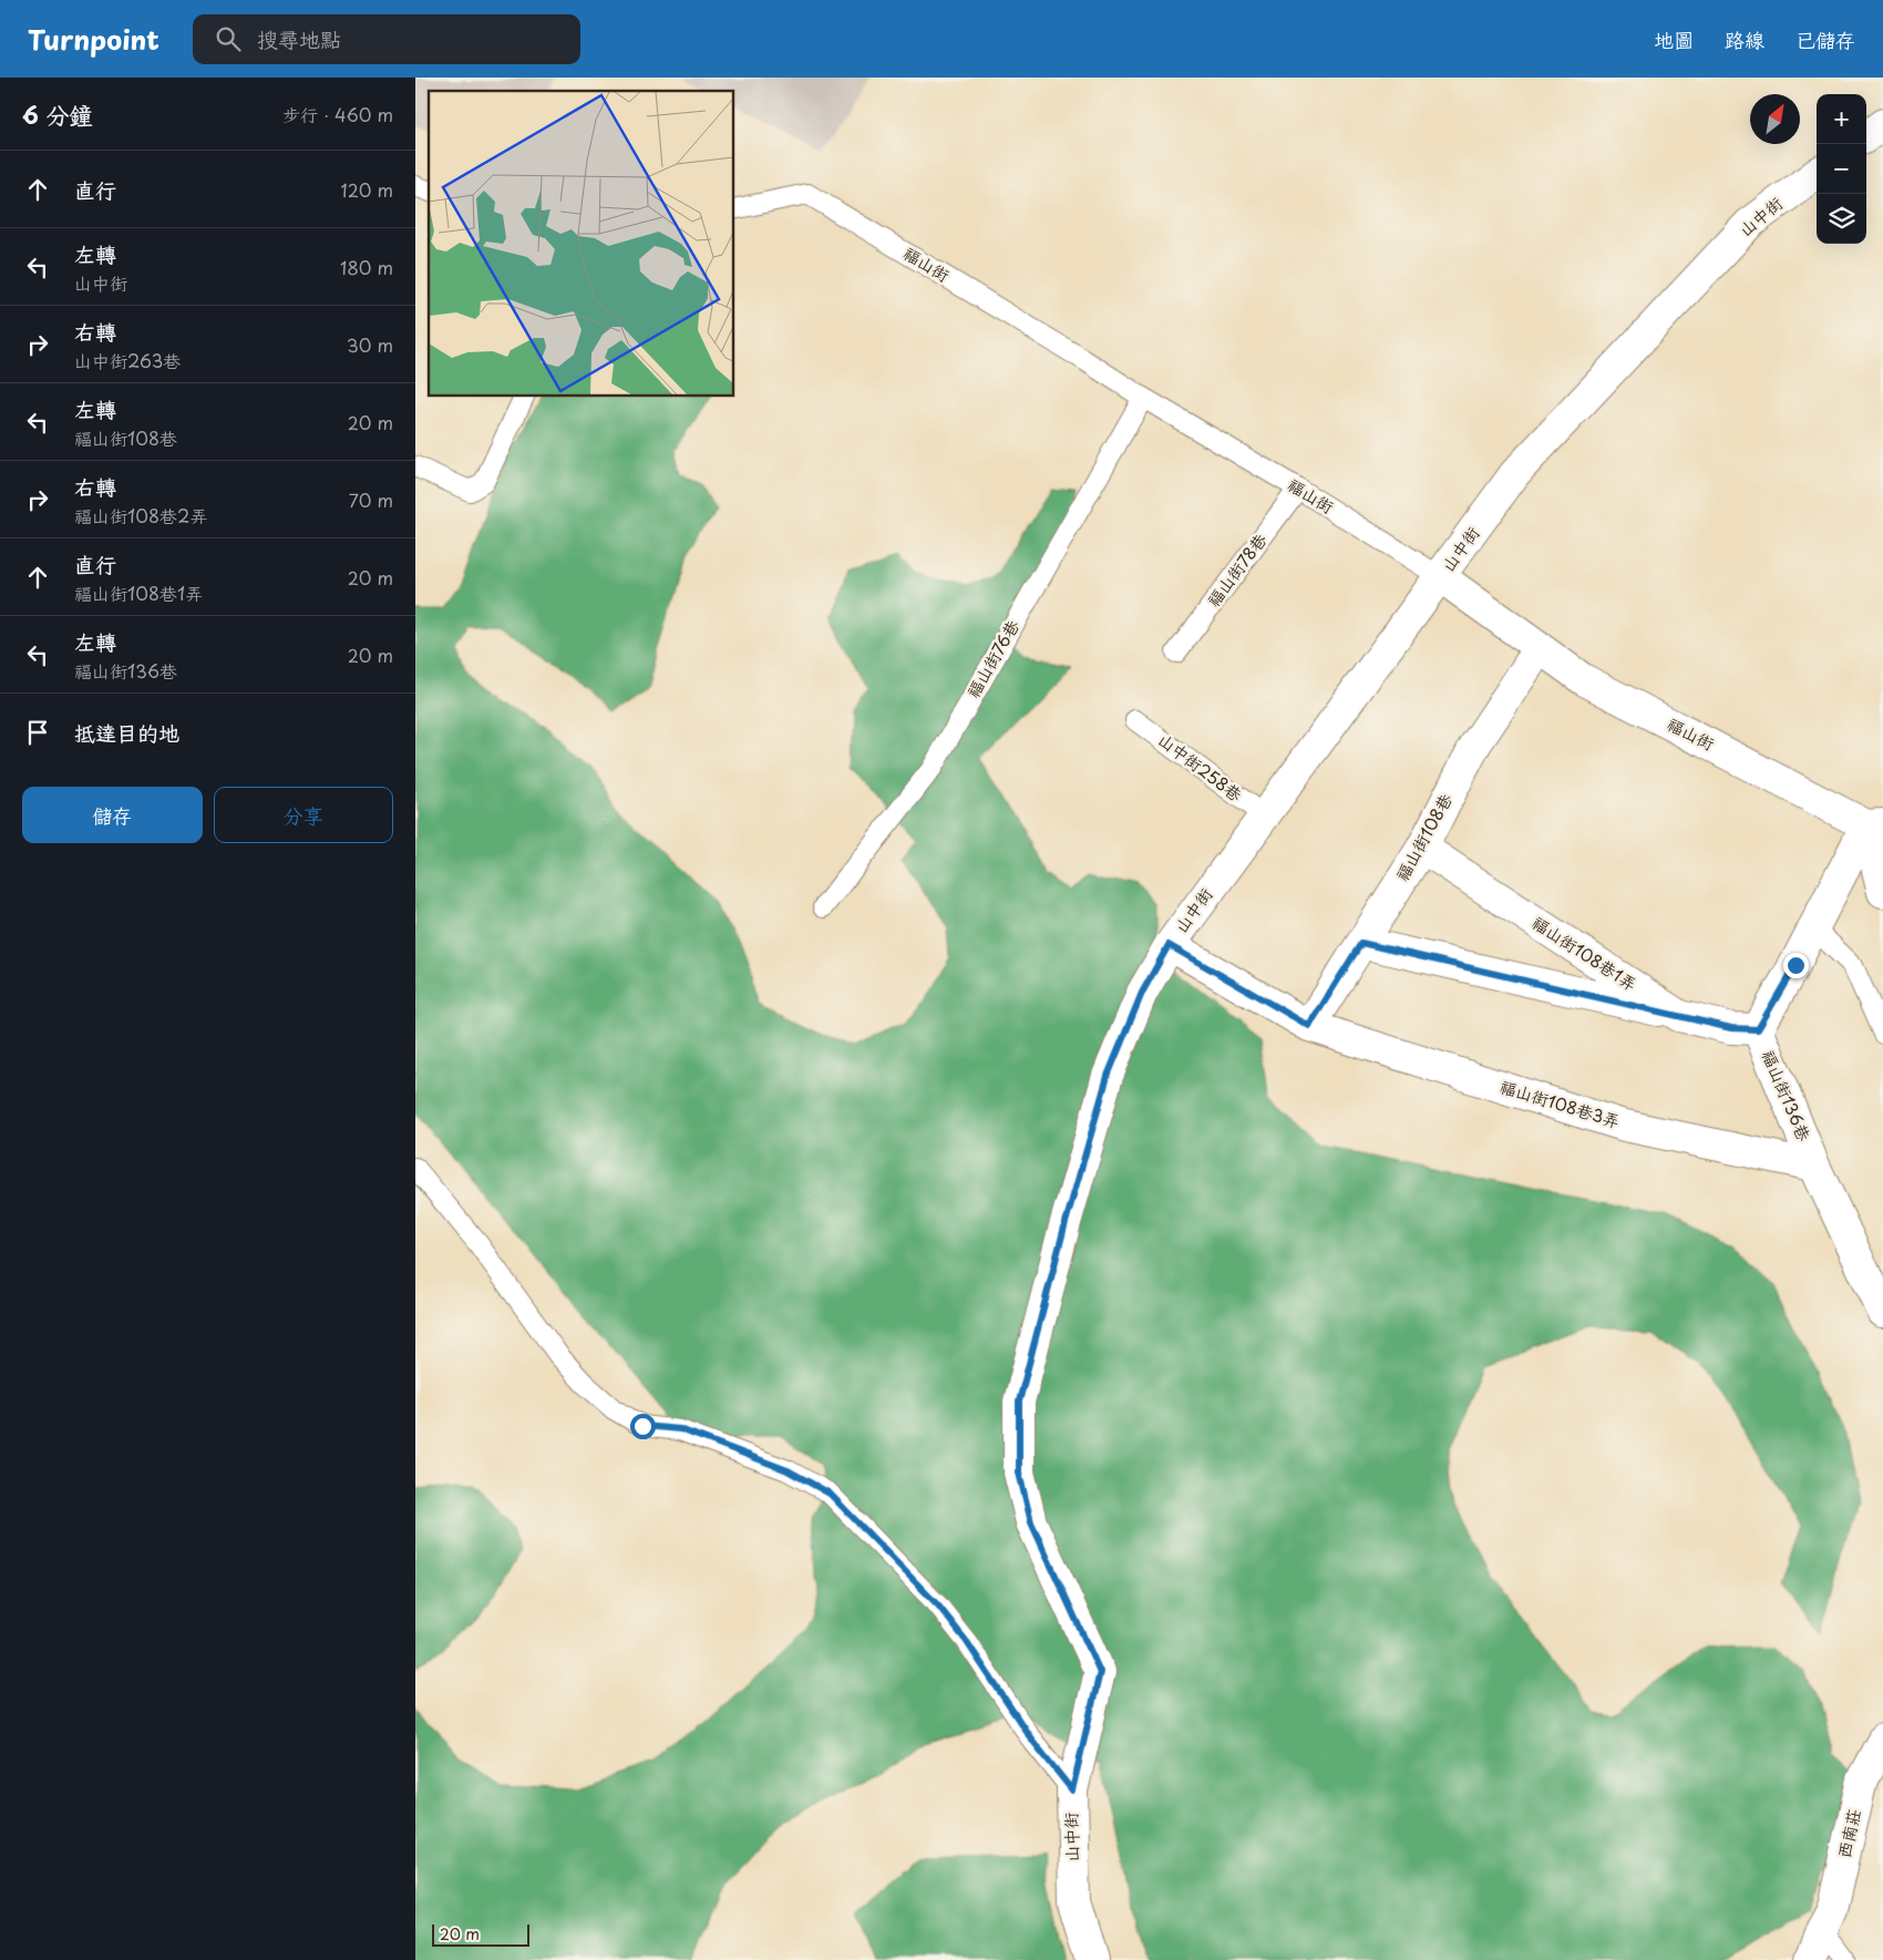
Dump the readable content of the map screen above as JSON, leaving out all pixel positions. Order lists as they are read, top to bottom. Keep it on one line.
{"streets":{"street":["山中街","福山街","福山街108巷","福山街108巷1弄","福山街136巷","福山街108巷3弄","西南莊"],"lane":["福山街78巷","福山街76巷","山中街258巷"]},"crossings":[["山中街","福山街"],["山中街","山中街258巷"],["山中街","福山街108巷3弄"],["福山街","福山街78巷"],["福山街","福山街76巷"],["福山街","福山街108巷"],["福山街","福山街136巷"],["福山街108巷","福山街108巷1弄"],["福山街108巷","福山街108巷3弄"],["福山街108巷1弄","福山街136巷"],["福山街136巷","福山街108巷3弄"]],"scale_bar":"20 m","north":"top right","page":{"header":"Turnpoint","search":"搜尋地點","nav":["地圖","路線","已儲存"],"heading":["6 分鐘","步行 · 460 m"],"map_buttons":["+","−"],"list":[["直行","120 m"],["左轉","山中街","180 m"],["右轉","山中街263巷","30 m"],["左轉","福山街108巷","20 m"],["右轉","福山街108巷2弄","70 m"],["直行","福山街108巷1弄","20 m"],["左轉","福山街136巷","20 m"],"抵達目的地"],"buttons":["儲存","分享"],"scale":"20 m"}}
